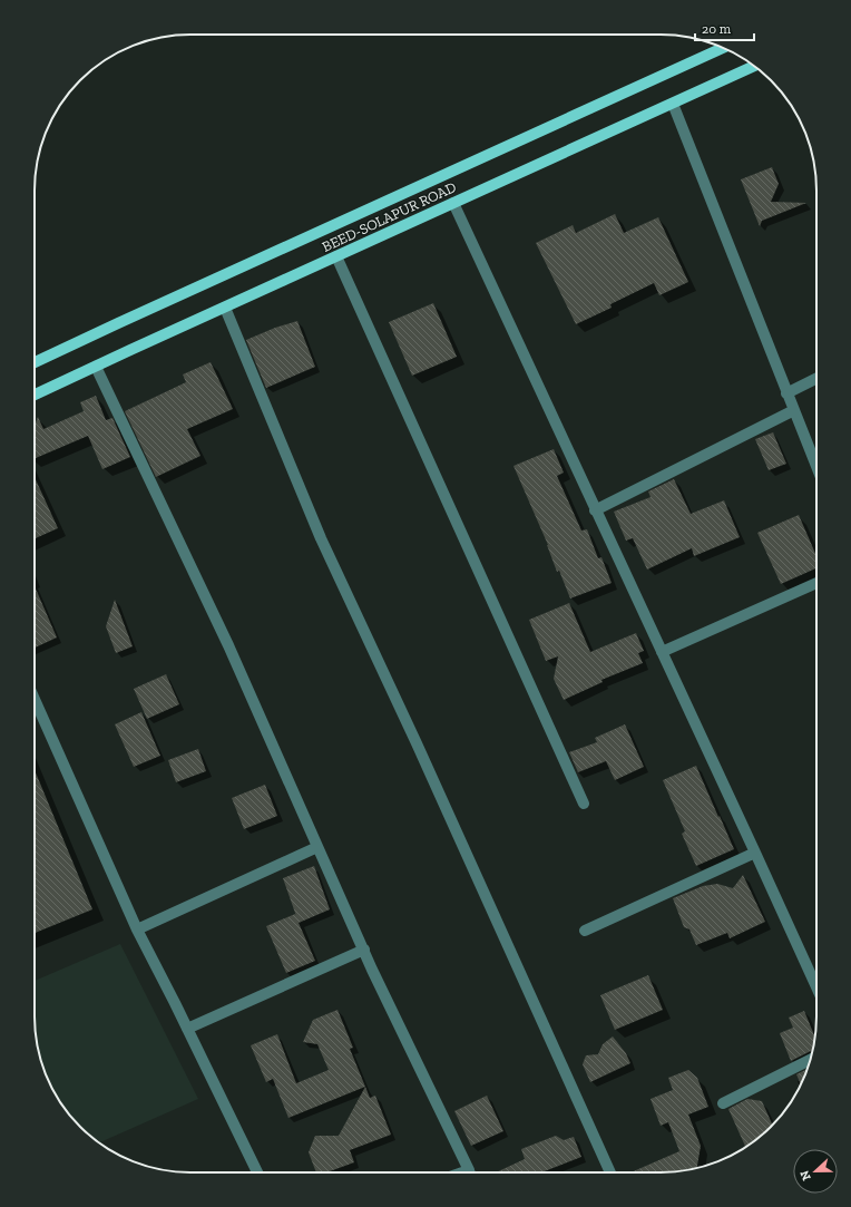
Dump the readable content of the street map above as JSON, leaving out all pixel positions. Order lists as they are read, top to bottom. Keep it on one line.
{"streets":{"main road":["BEED-SOLAPUR ROAD"]},"scale_bar":"20 m","north":"left"}
